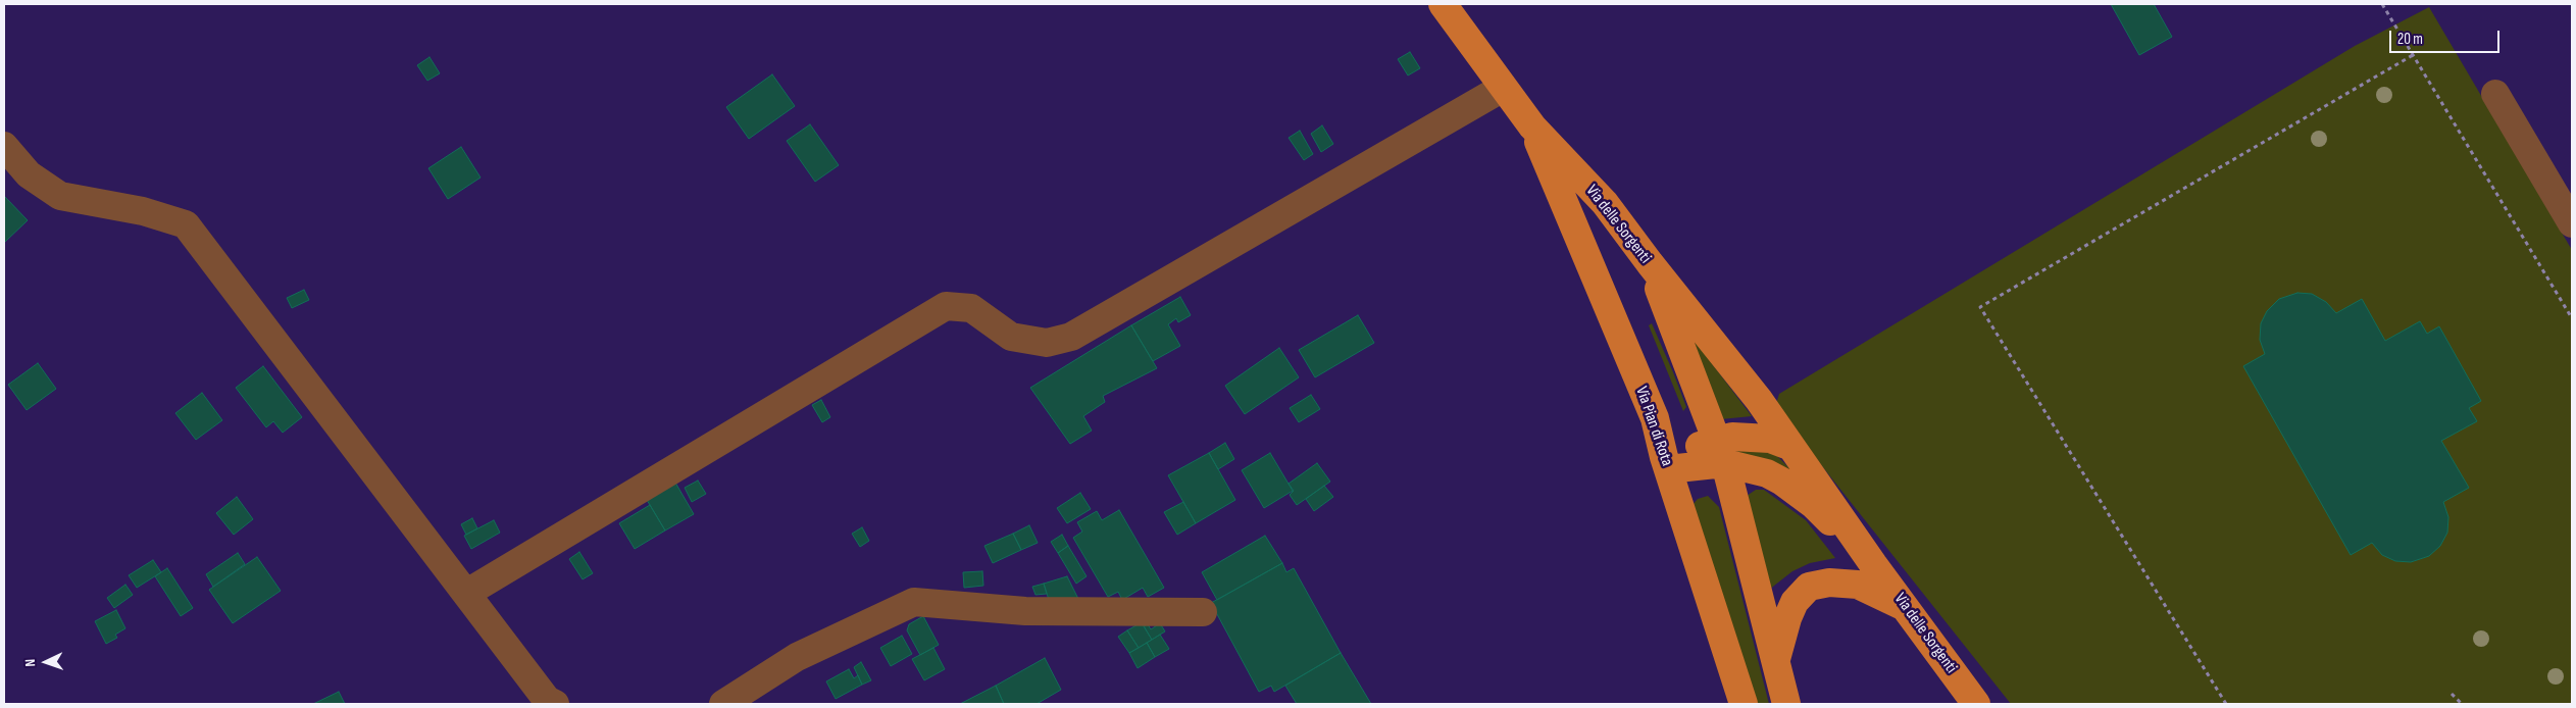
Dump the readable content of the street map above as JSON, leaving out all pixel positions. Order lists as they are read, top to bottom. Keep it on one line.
{"streets":{"main road":["Via delle Sorgenti","Via Pian di Rota"]},"crossings":[["Via delle Sorgenti","Via Pian di Rota"]],"scale_bar":"20 m","north":"left"}
